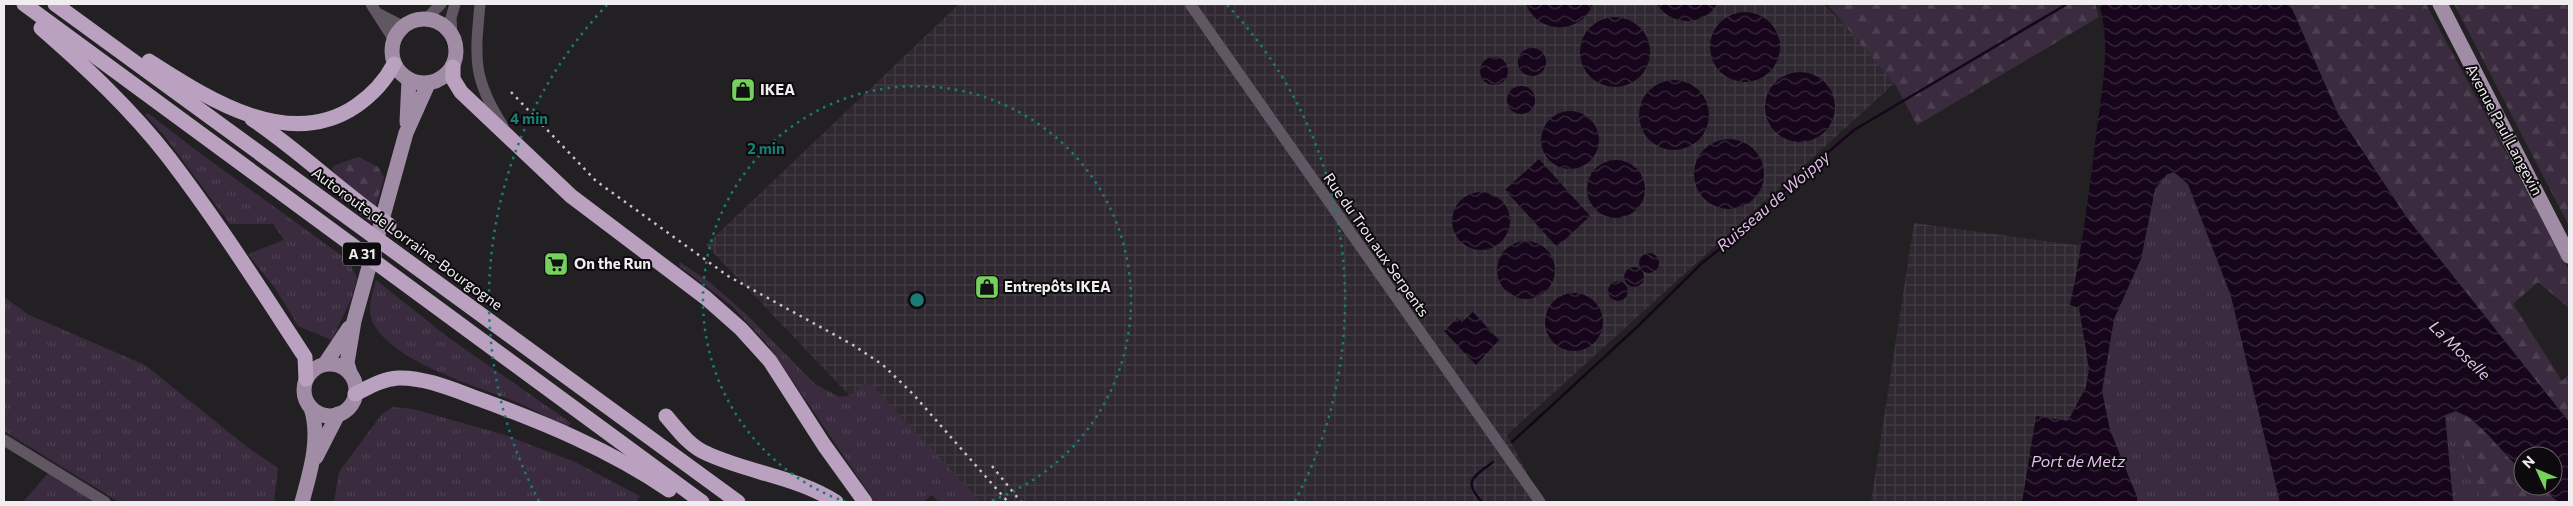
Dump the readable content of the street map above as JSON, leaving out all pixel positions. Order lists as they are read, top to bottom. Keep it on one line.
{"streets":{"highway":["Autoroute de Lorraine-Bourgogne","A 31"],"main road":["Avenue Paul Langevin"],"street":["Rue du Trou aux Serpents"]},"water":["Ruisseau de Woippy","La Moselle","Port de Metz"],"places":{"shop":["IKEA","Entrepôts IKEA"],"supermarket":["On the Run"]},"north":"top left","rings":["4 min","2 min"]}
